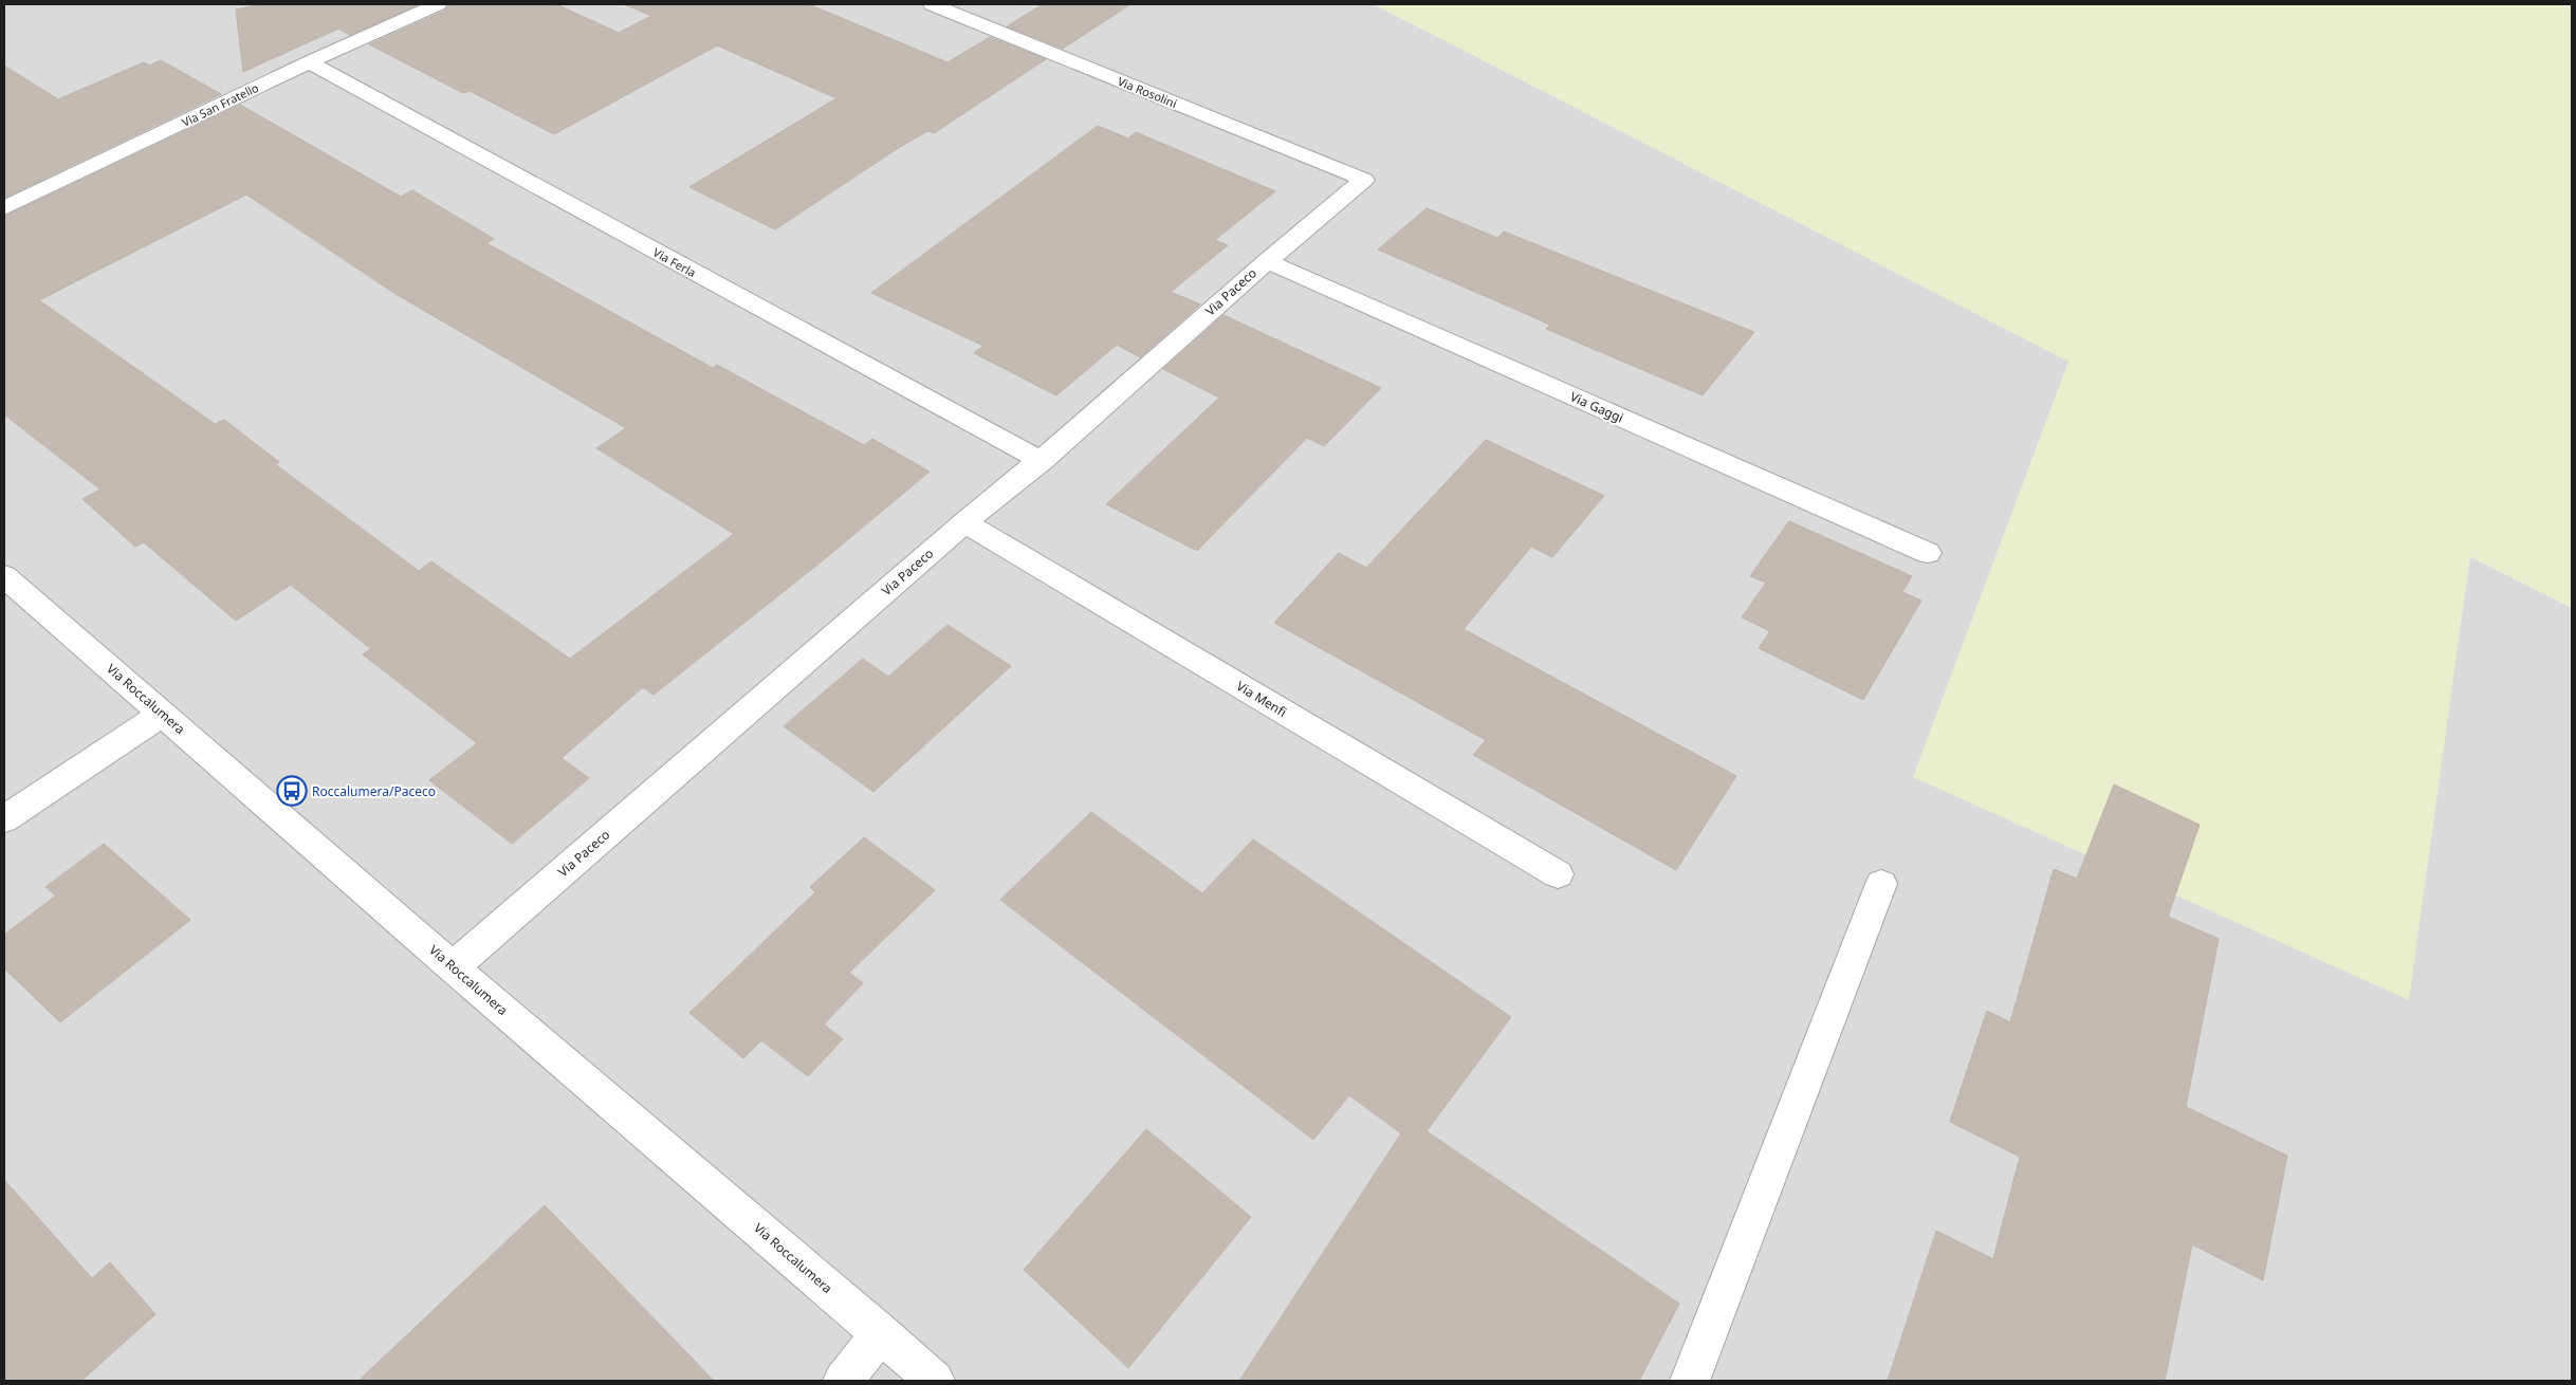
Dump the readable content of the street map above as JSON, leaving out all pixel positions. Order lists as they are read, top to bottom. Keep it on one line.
{"streets":{"street":["Via Rosolini","Via San Fratello","Via Ferla","Via Paceco","Via Gaggi","Via Roccalumera","Via Menfi"]},"crossings":[["Via Rosolini","Via Paceco"],["Via San Fratello","Via Ferla"],["Via Ferla","Via Paceco"],["Via Paceco","Via Gaggi"],["Via Paceco","Via Roccalumera"],["Via Paceco","Via Menfi"]],"places":{"bus stop":["Roccalumera/Paceco"]}}
